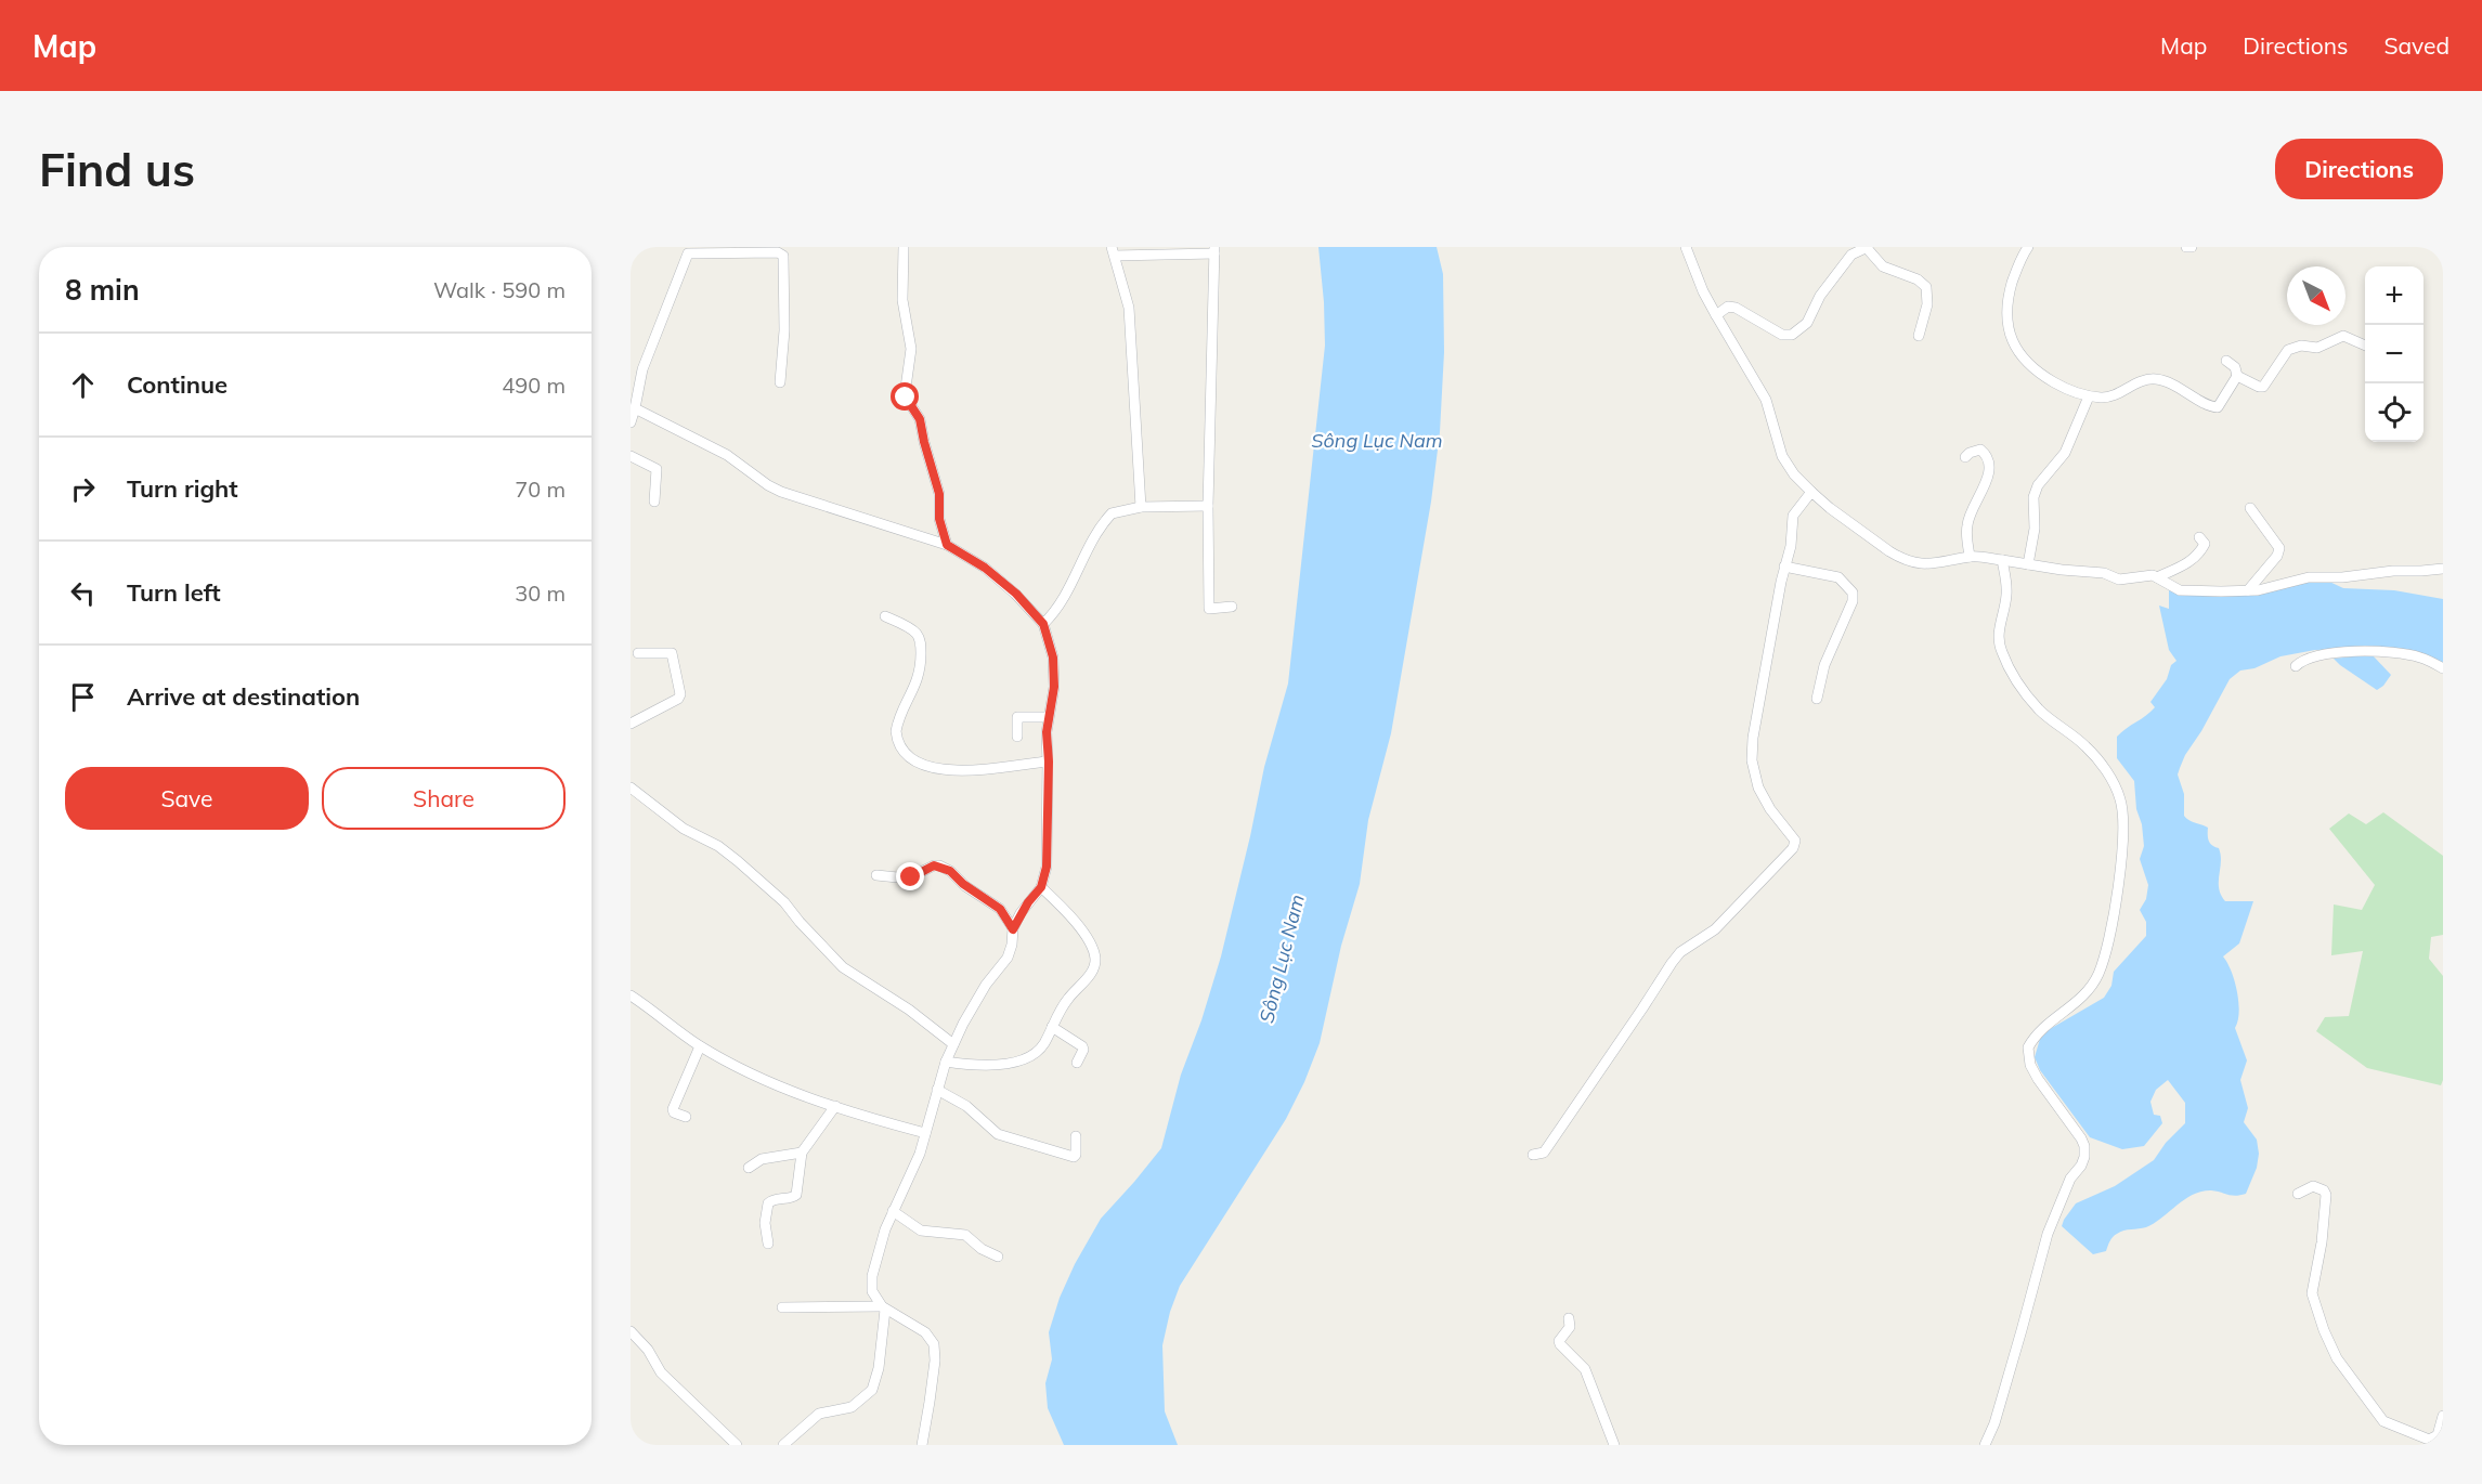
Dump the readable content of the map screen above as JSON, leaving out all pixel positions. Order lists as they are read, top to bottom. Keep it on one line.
{"water":["Sông Lục Nam"],"north":"bottom right","page":{"header":"Map","nav":["Map","Directions","Saved"],"buttons":["Directions",["Save","Share"]],"title":"Find us","heading":["8 min","Walk · 590 m"],"map_buttons":["+","−"],"list":[["Continue","490 m"],["Turn right","70 m"],["Turn left","30 m"],"Arrive at destination"]}}
